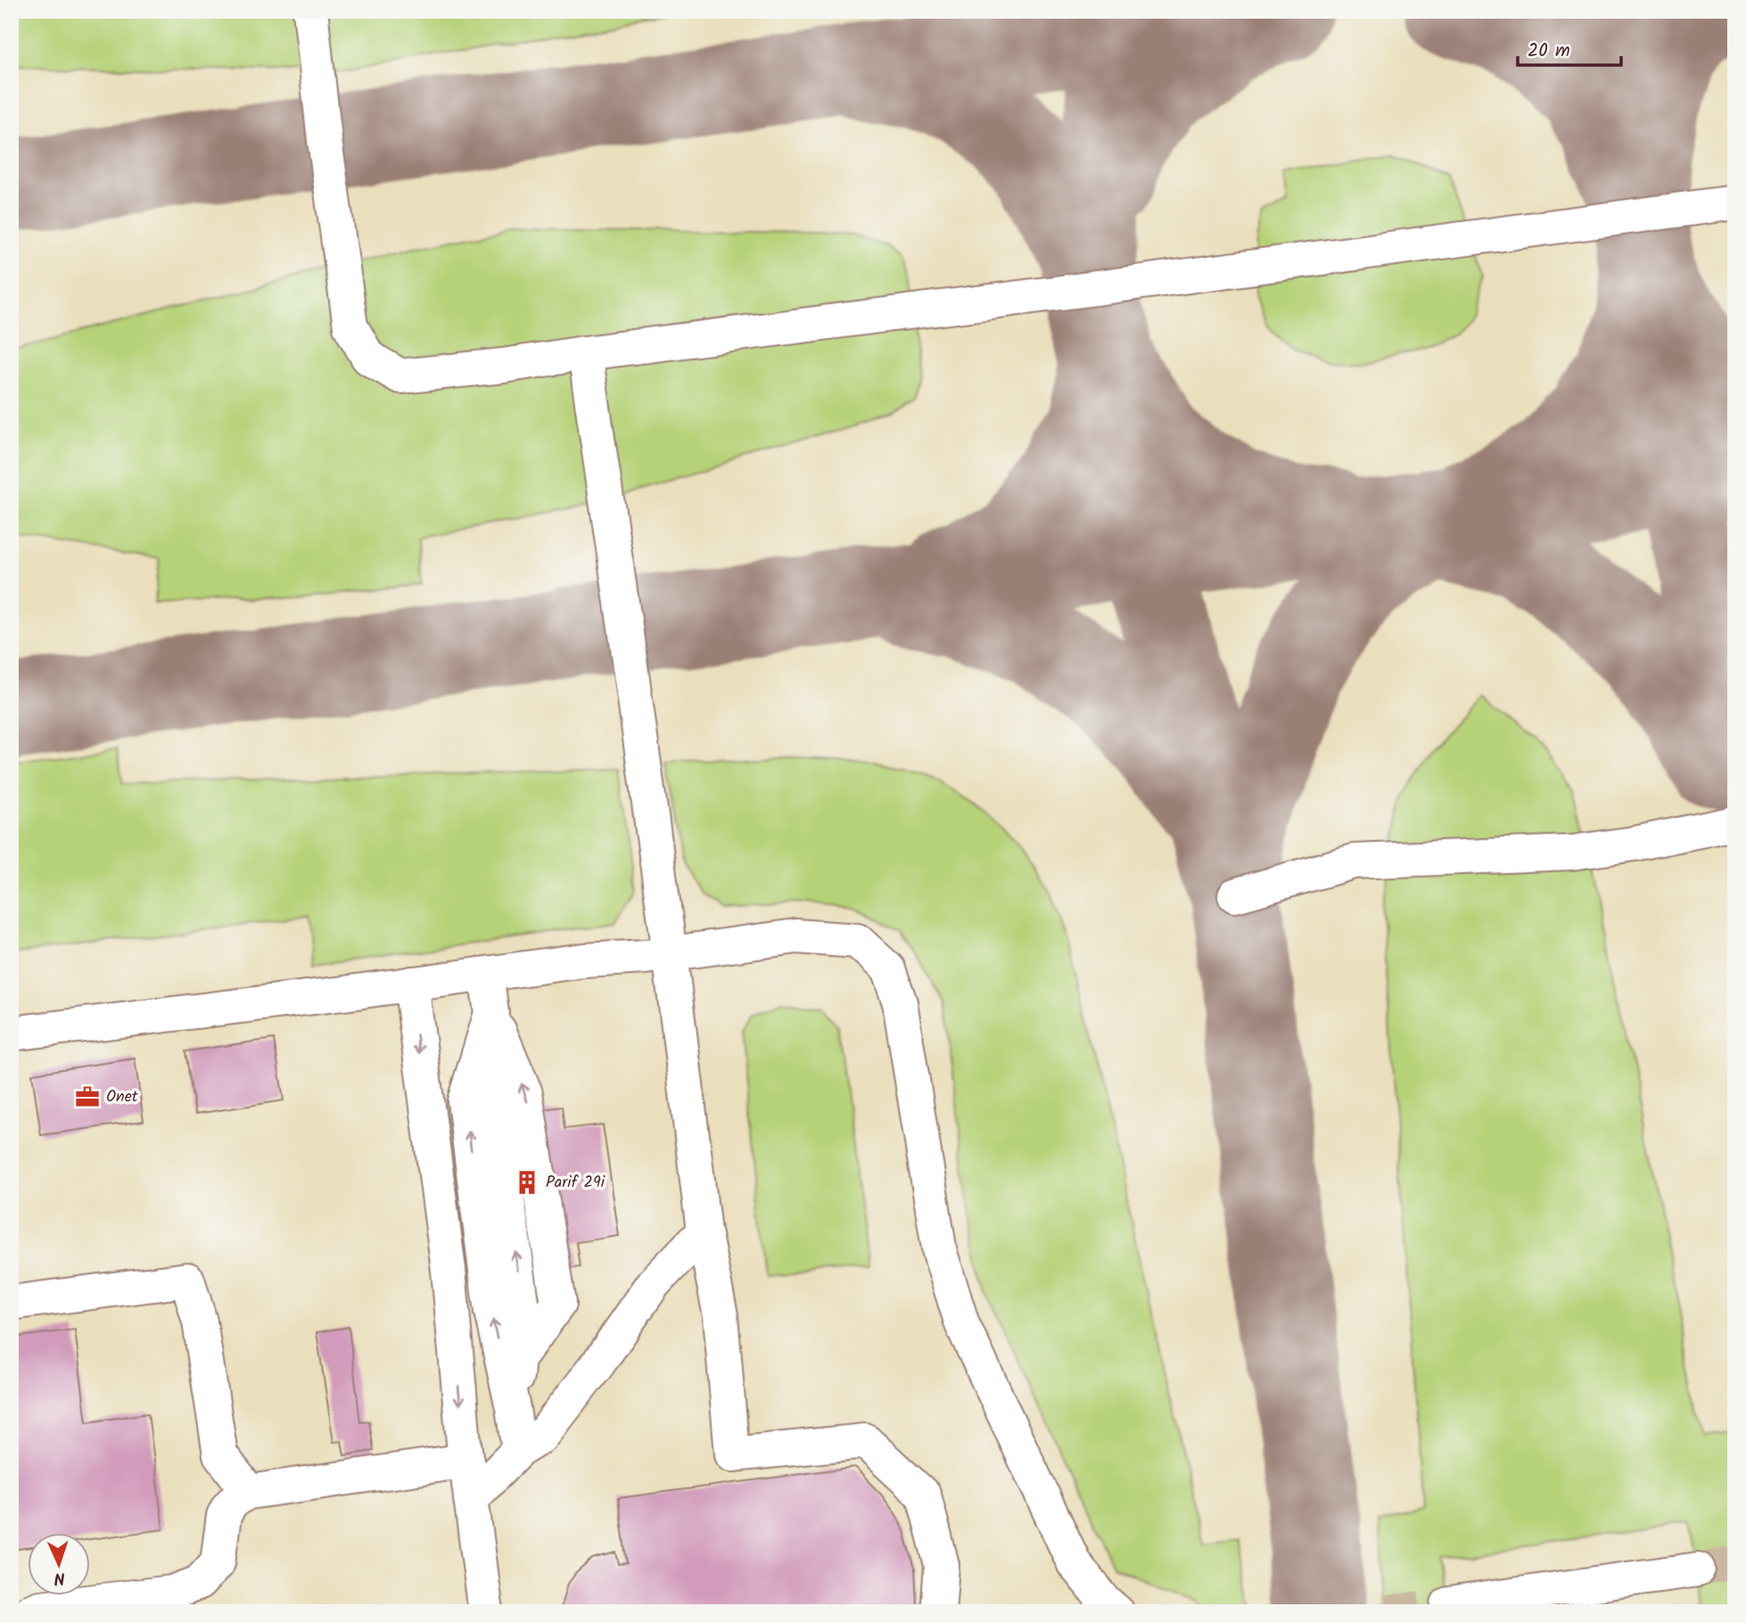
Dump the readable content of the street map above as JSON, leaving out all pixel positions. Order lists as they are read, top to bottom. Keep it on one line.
{"places":{"office":["Onet"],"building":["Parif 29i"]},"scale_bar":"20 m","north":"bottom"}
